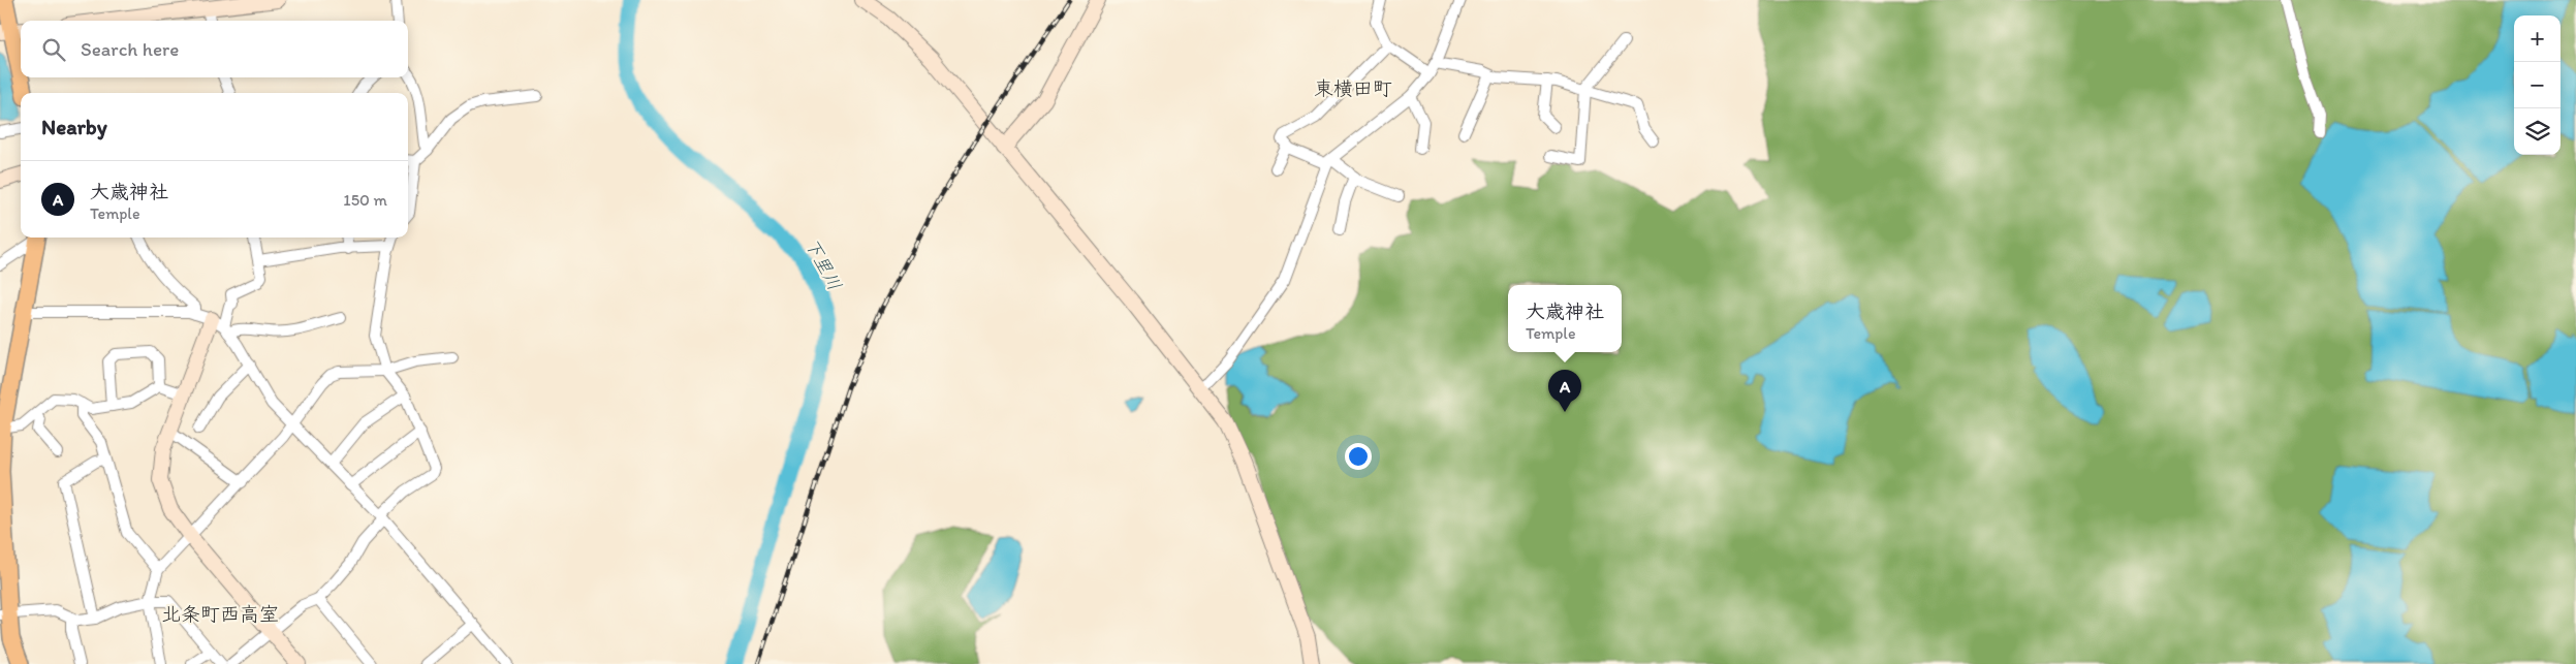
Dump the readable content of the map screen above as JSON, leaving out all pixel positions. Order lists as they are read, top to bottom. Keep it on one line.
{"districts":["東横田町","北条町西高室"],"water":["下里川"],"page":{"map_buttons":["+","−"],"search":"Search here","heading":"Nearby","list":[{"mark":"A","name":"大歳神社","note":"Temple","value":"150 m"}],"popup":["大歳神社","Temple"],"pins":"A"}}
